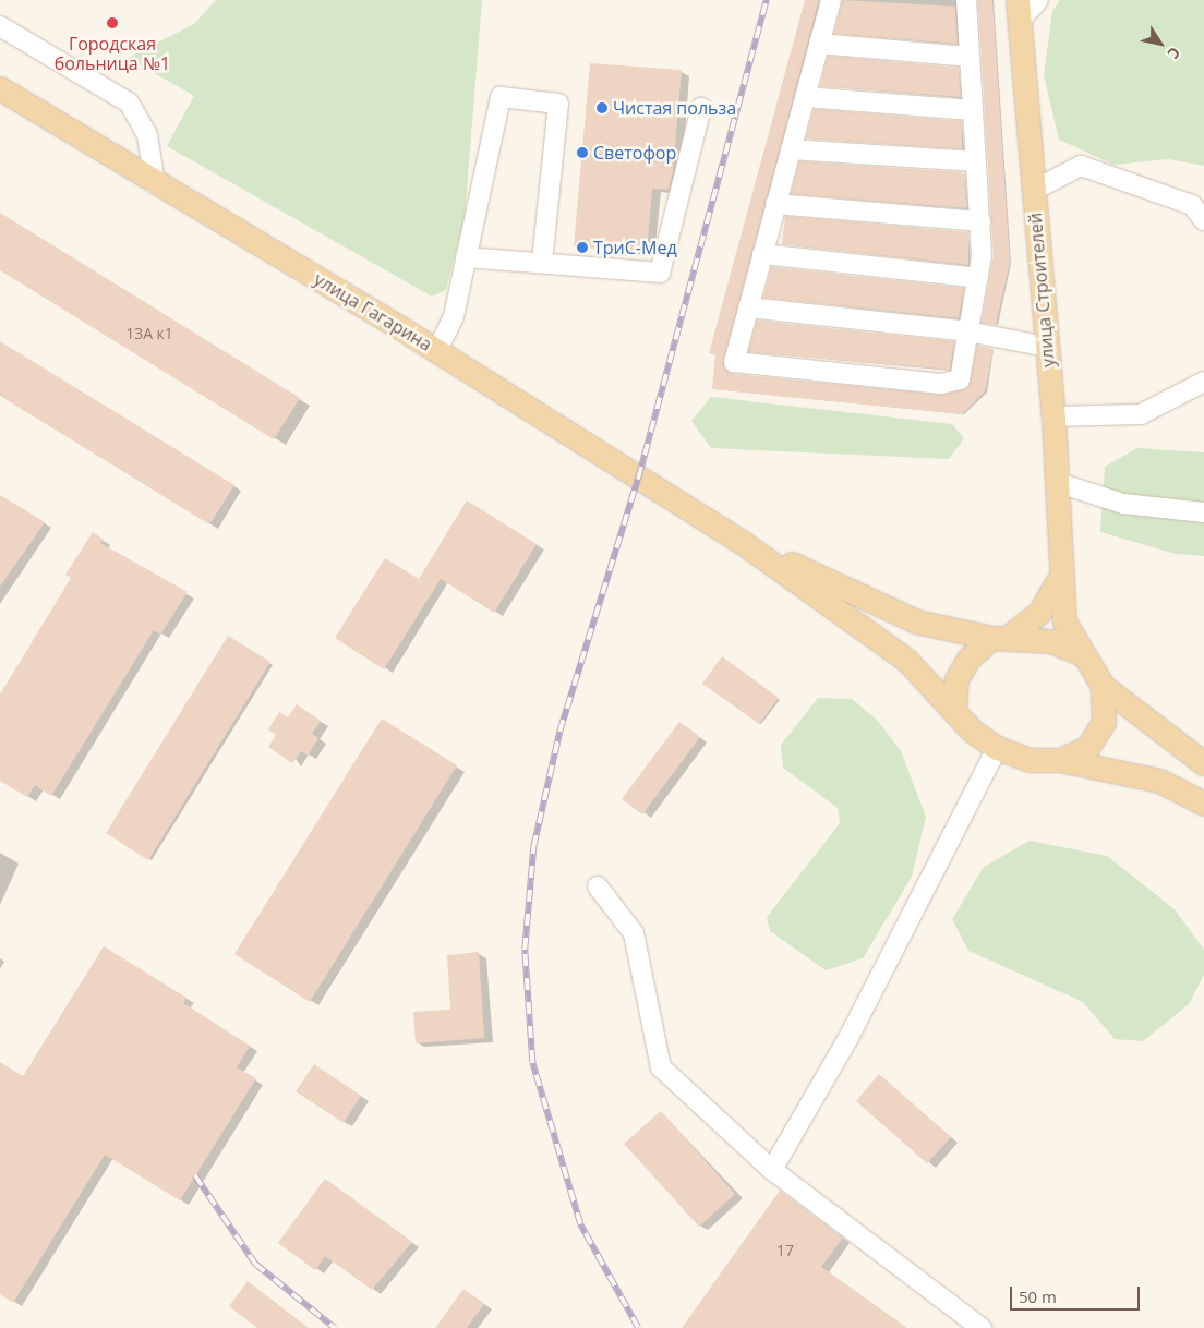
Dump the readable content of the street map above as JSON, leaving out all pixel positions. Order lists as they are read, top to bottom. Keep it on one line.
{"streets":{"main road":["улица Строителей","улица Гагарина"]},"places":["Городская больница №1","Чистая польза","Светофор","ТриС-Мед"],"house_numbers":["13А к1","17"],"scale_bar":"50 m","north":"bottom right"}
